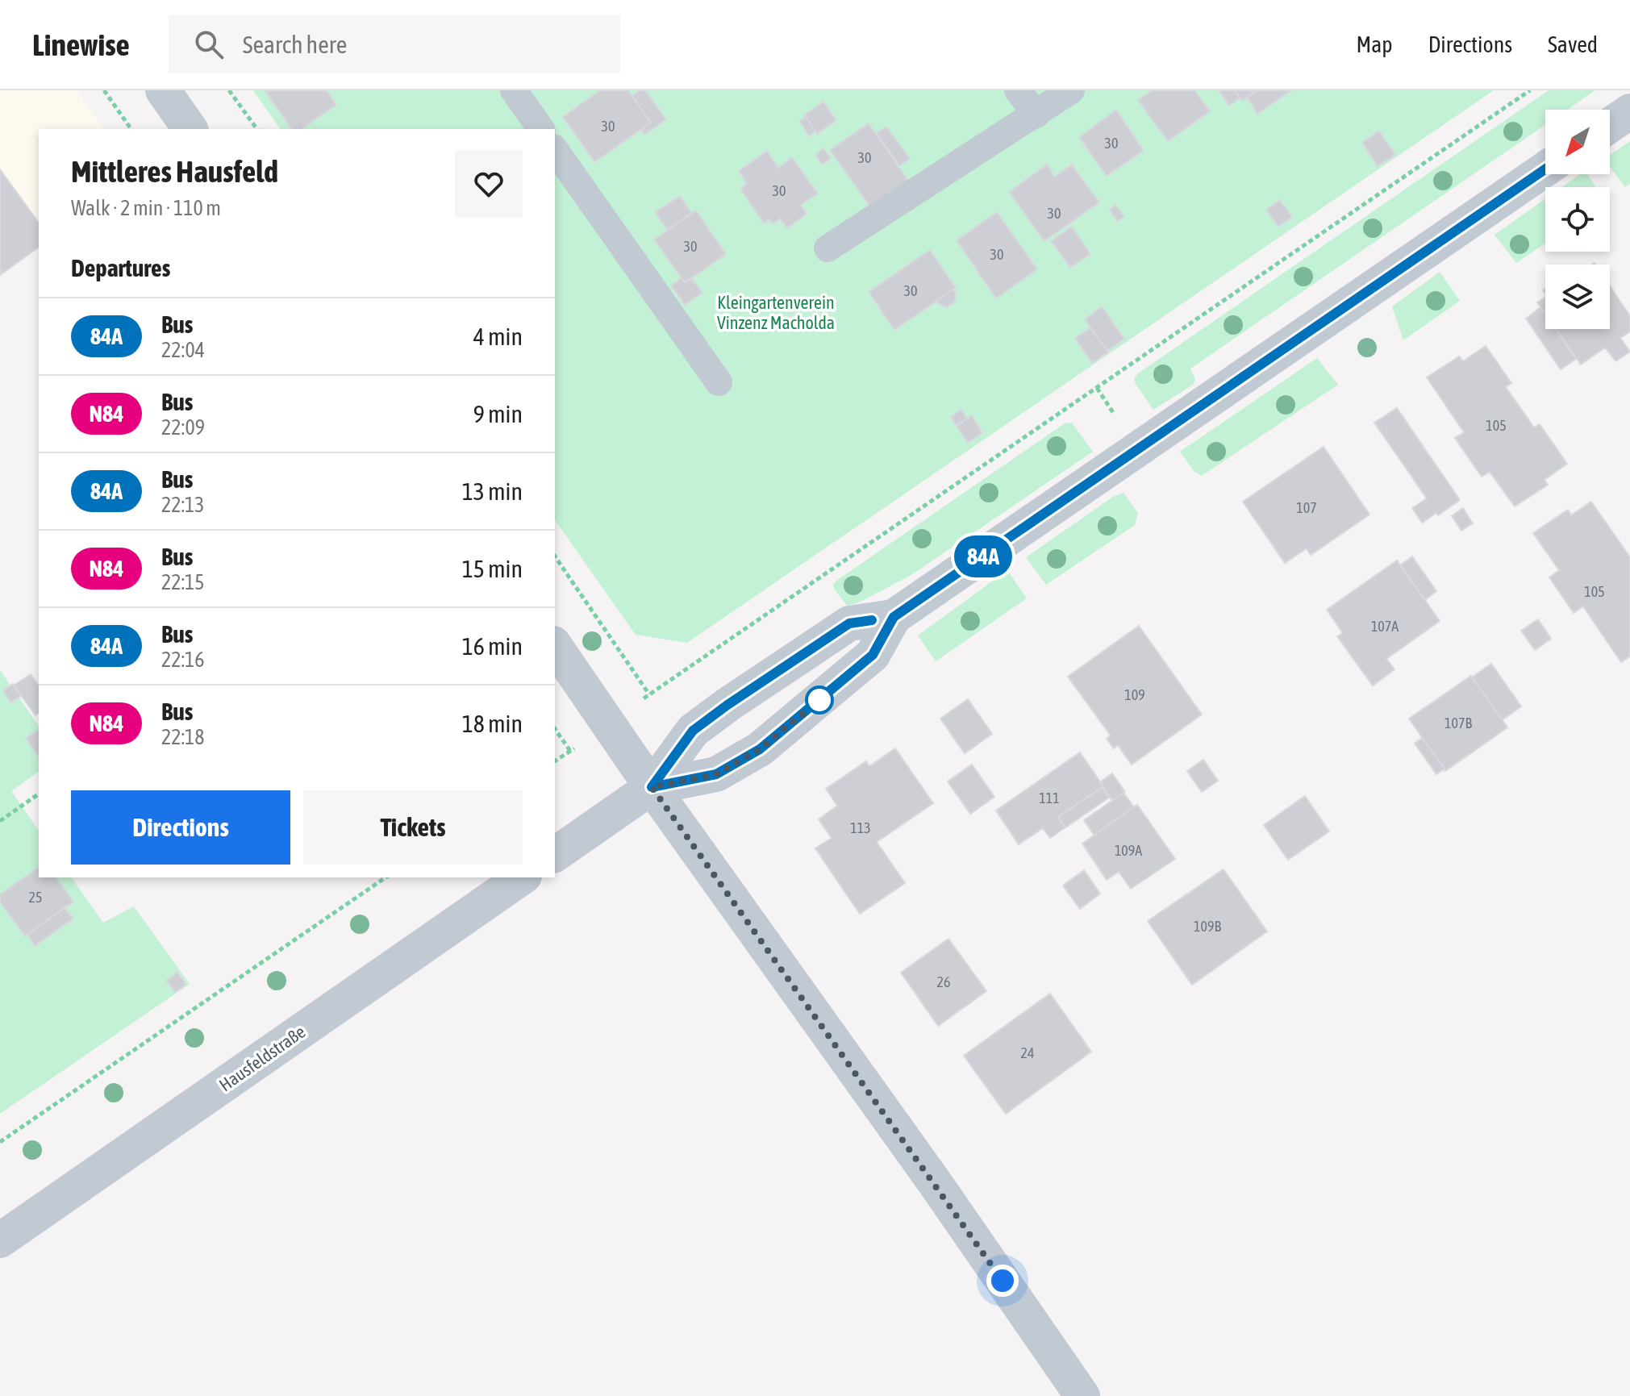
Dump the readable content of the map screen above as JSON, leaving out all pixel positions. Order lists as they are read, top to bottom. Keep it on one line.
{"streets":{"street":["Hausfeldstraße"]},"parks":["Kleingartenverein Vinzenz Macholda"],"lines":["bus line 84A"],"house_numbers":["30","30","30","30","30","30","30","30","105","107","105","107A","109","107B","111","113","109A","25","109B","26","24"],"north":"bottom left","page":{"header":"Linewise","search":"Search here","nav":["Map","Directions","Saved"],"on_map":"84A","heading":[["Mittleres Hausfeld","Walk · 2 min · 110 m"],"Departures"],"list":[{"mark":"84A","name":"Bus","note":"22:04","value":"4 min"},{"mark":"N84","name":"Bus","note":"22:09","value":"9 min"},{"mark":"84A","name":"Bus","note":"22:13","value":"13 min"},{"mark":"N84","name":"Bus","note":"22:15","value":"15 min"},{"mark":"84A","name":"Bus","note":"22:16","value":"16 min"},{"mark":"N84","name":"Bus","note":"22:18","value":"18 min"}],"buttons":["Directions","Tickets"]}}
